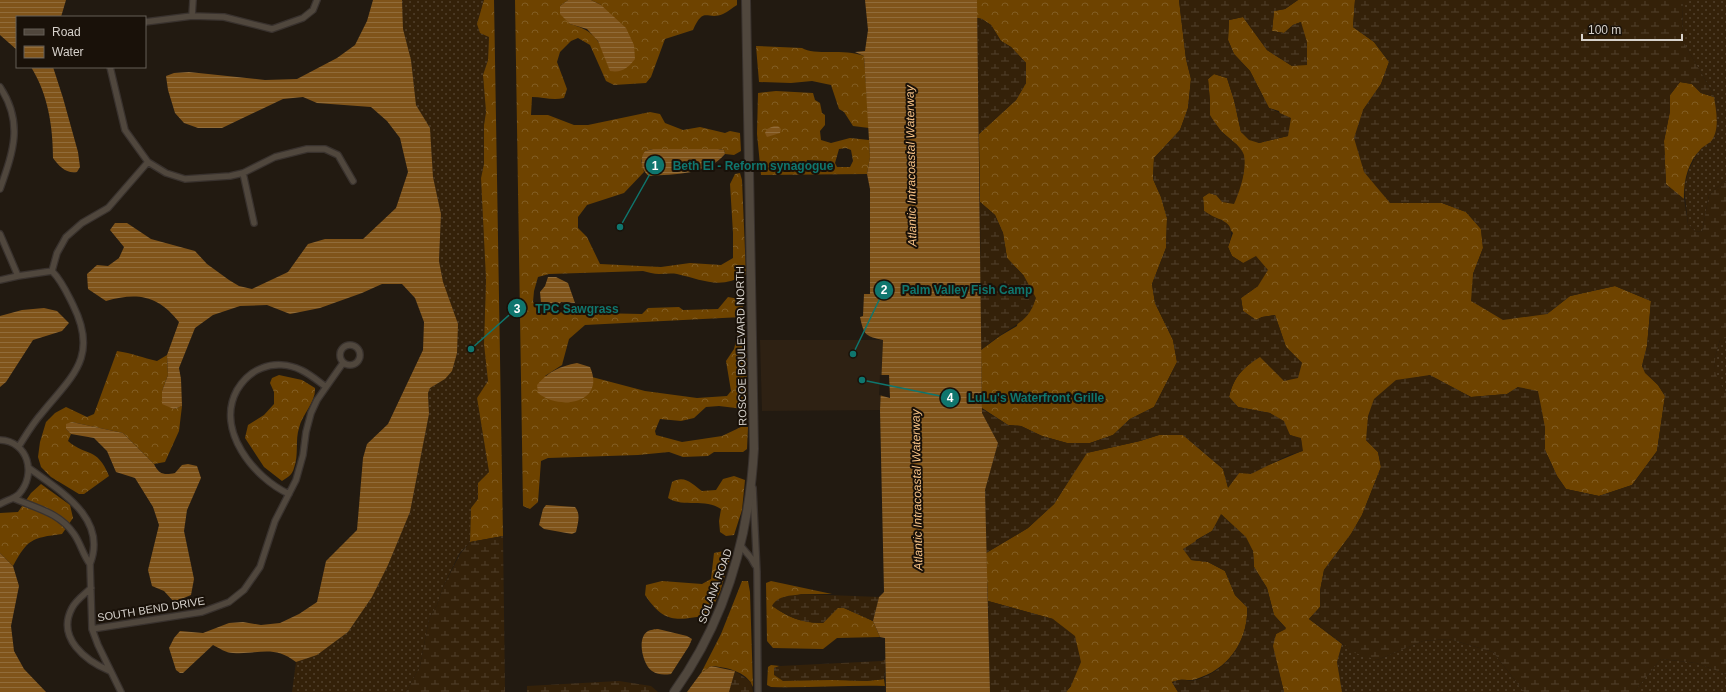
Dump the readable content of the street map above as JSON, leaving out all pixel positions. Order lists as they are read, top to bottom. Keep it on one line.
{"streets":{"street":["ROSCOE BOULEVARD NORTH","SOLANA ROAD","SOUTH BEND DRIVE"]},"crossings":[["ROSCOE BOULEVARD NORTH","SOLANA ROAD"]],"water":["Atlantic Intracoastal Waterway"],"places":["Beth El - Reform synagogue","TPC Sawgrass","Palm Valley Fish Camp","LuLu's Waterfront Grille"],"legend":["Road","Water"],"scale_bar":"100 m"}
